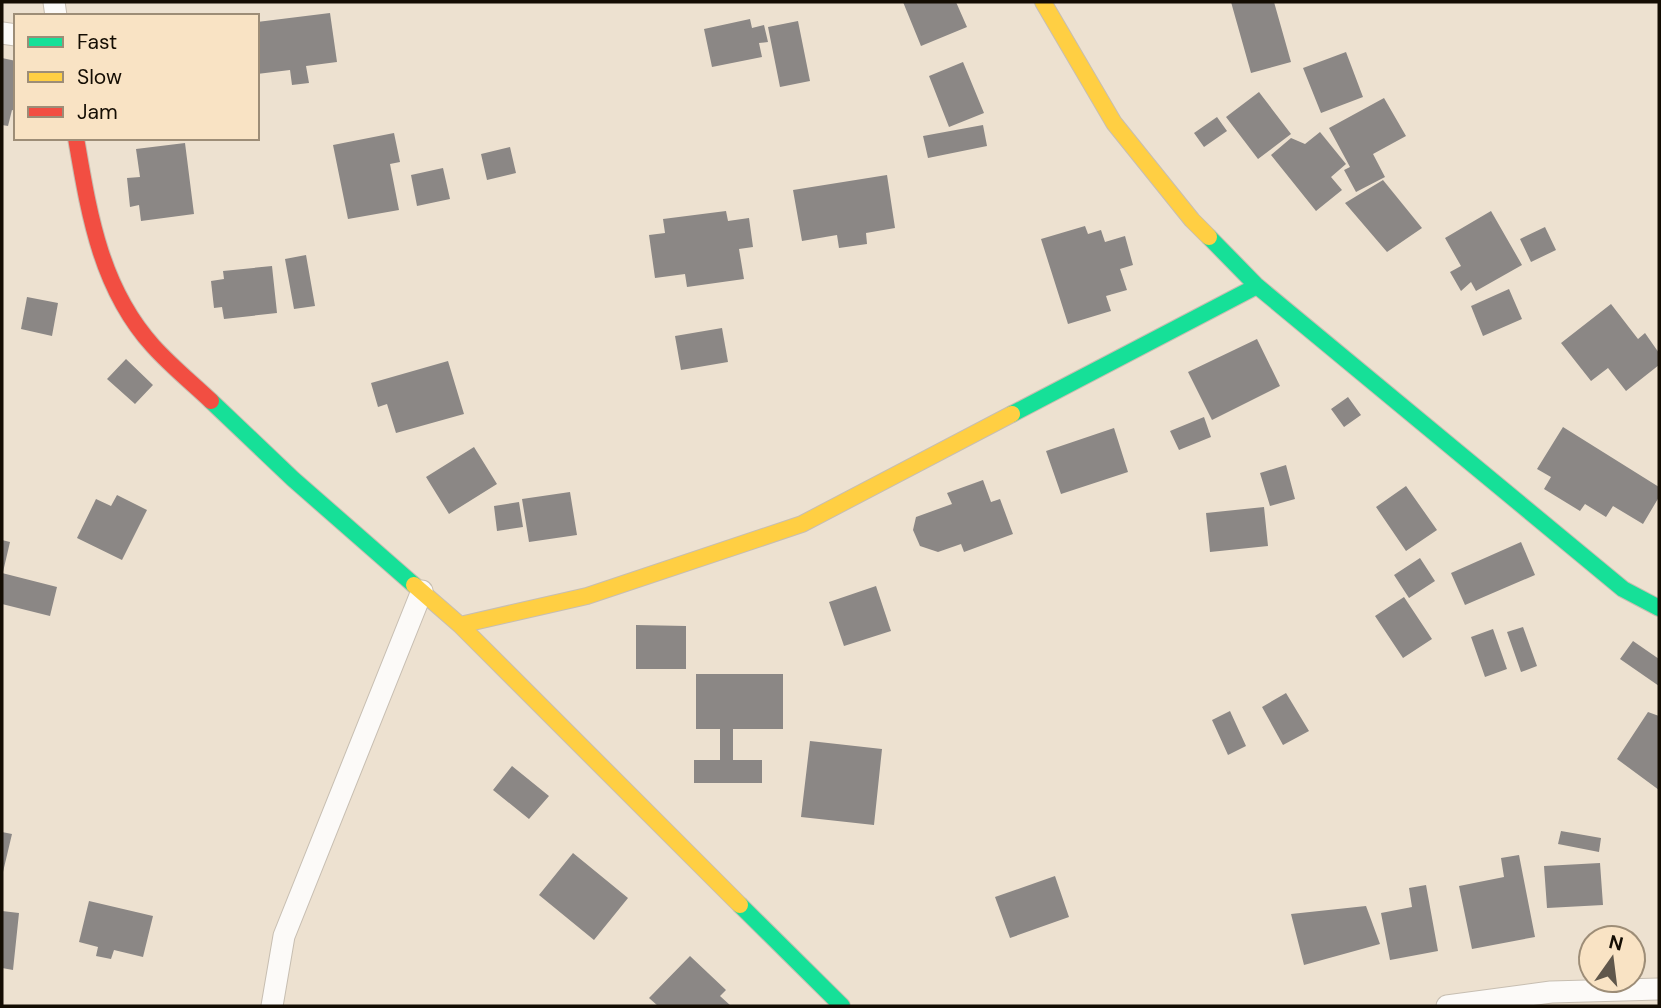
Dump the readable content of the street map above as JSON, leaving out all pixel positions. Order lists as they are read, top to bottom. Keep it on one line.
{"legend":["Fast","Slow","Jam"],"north":"top"}
